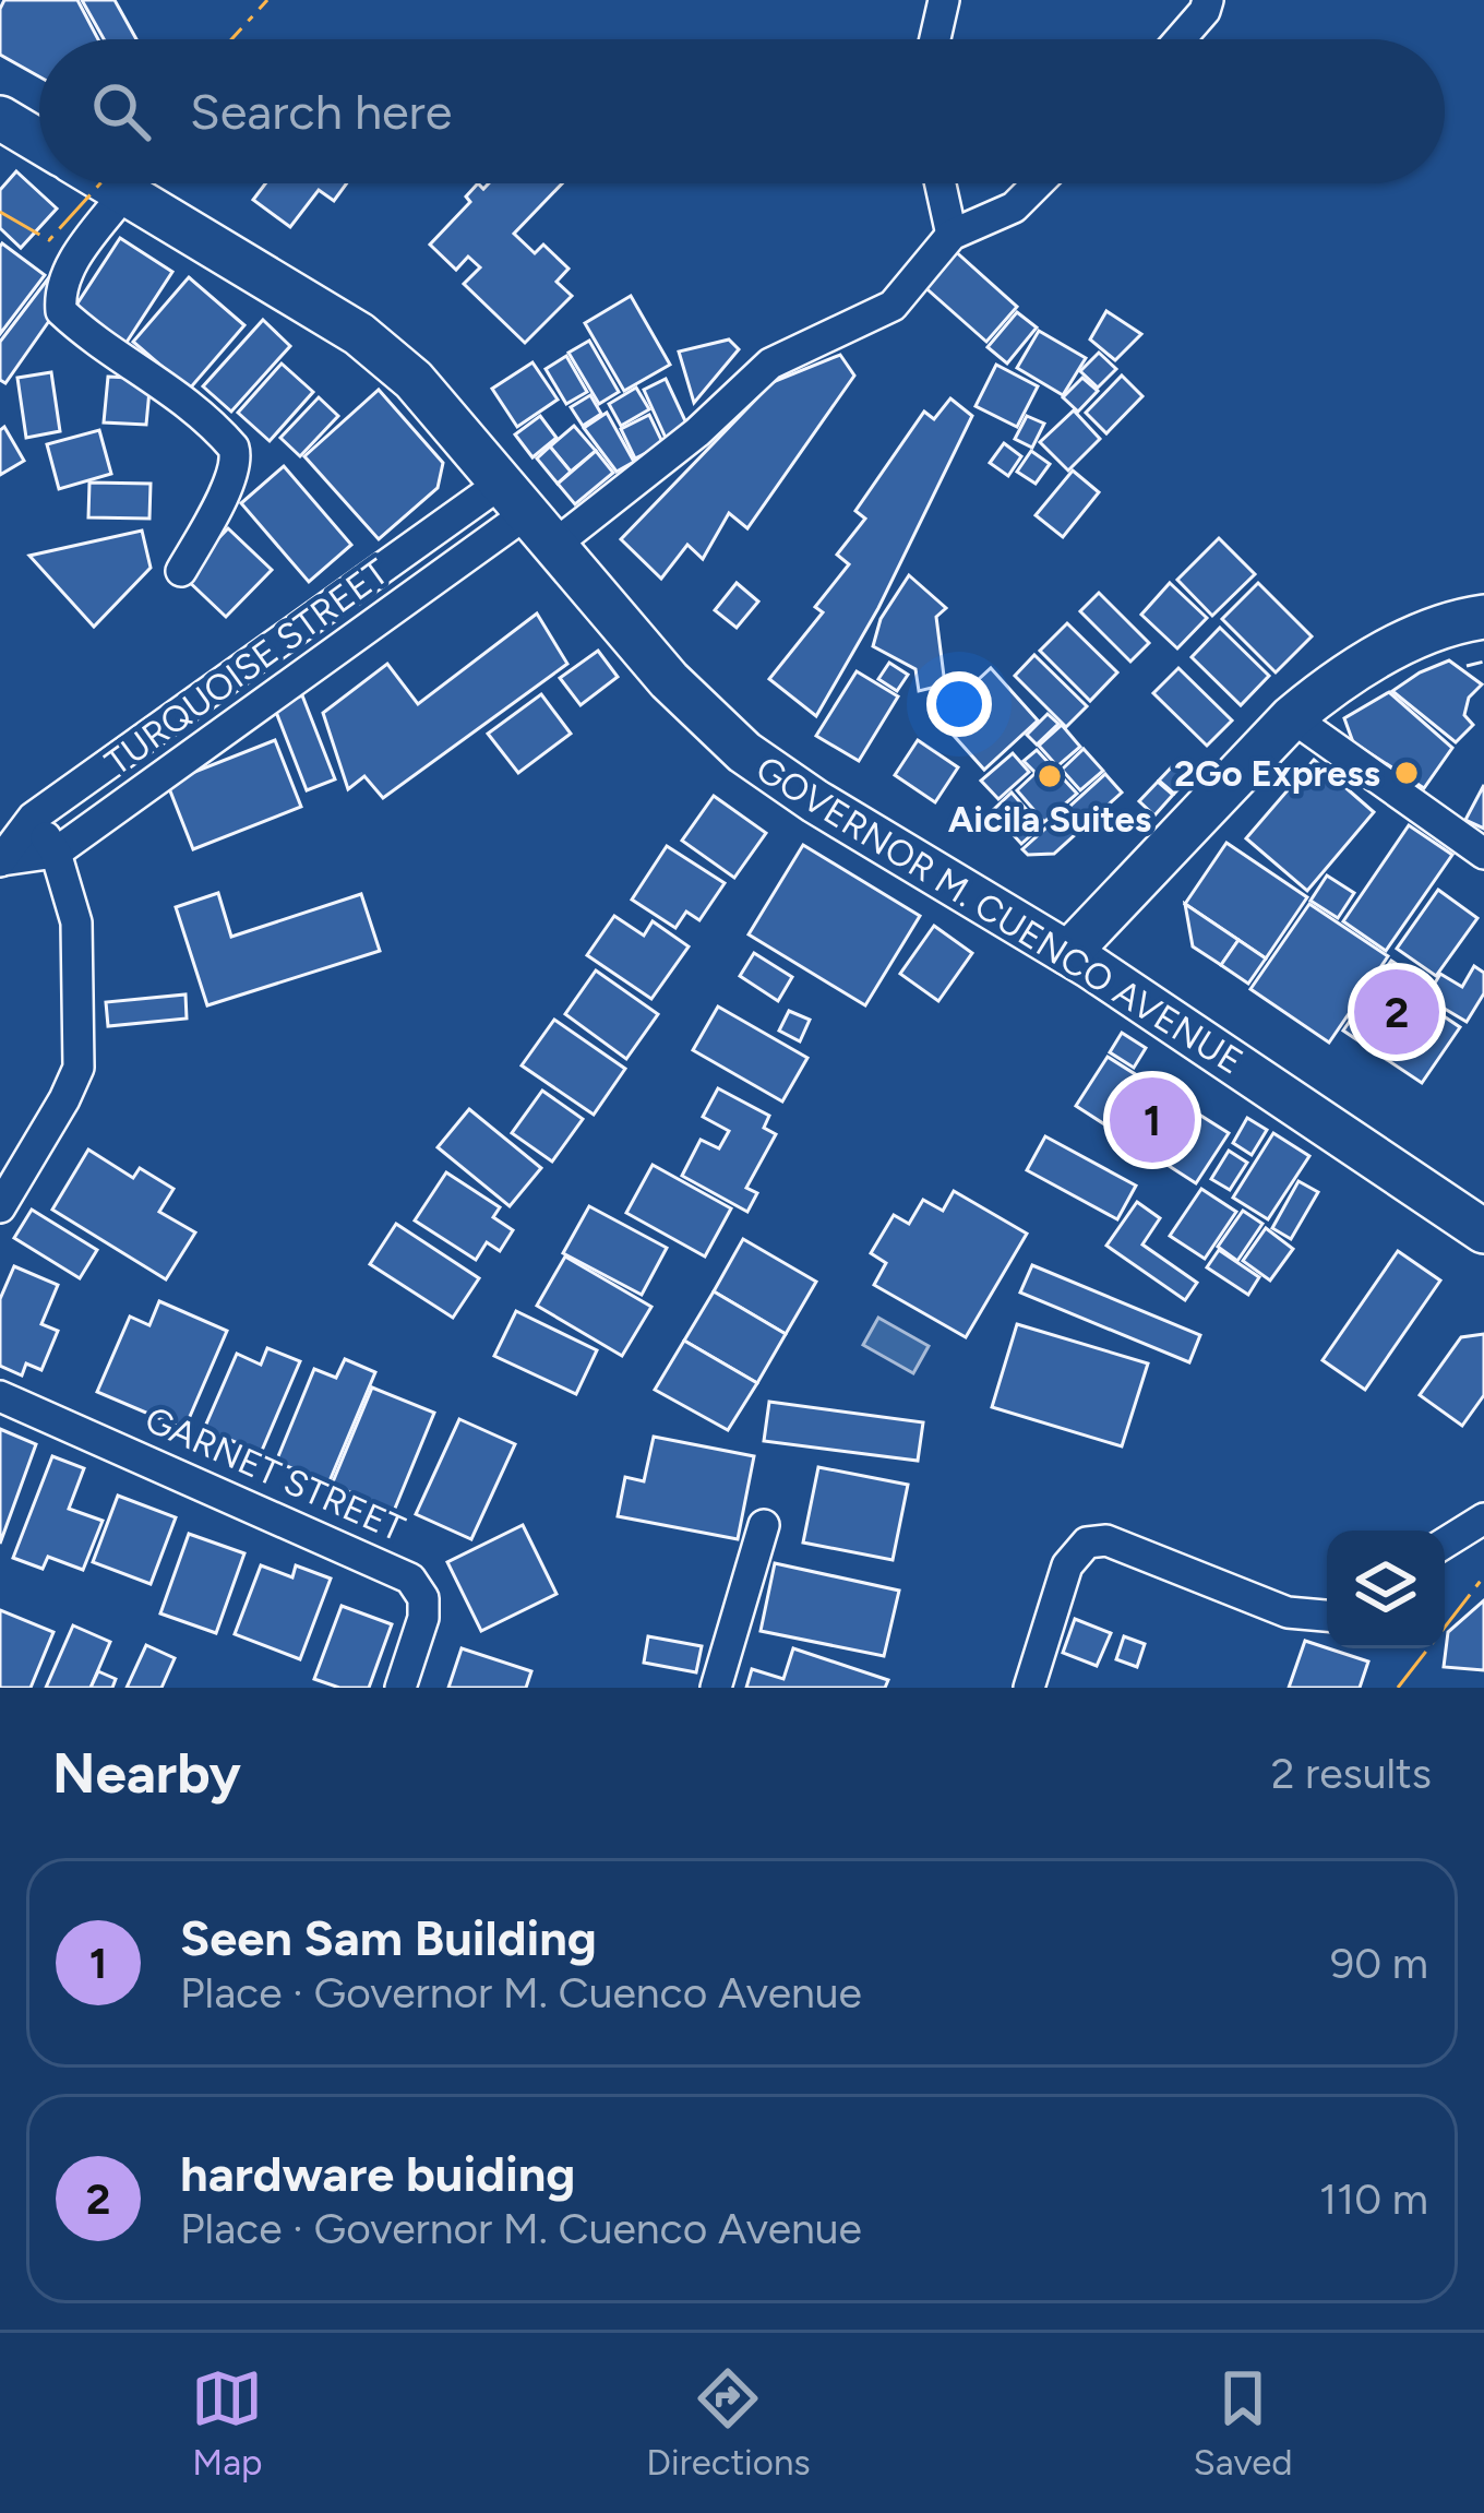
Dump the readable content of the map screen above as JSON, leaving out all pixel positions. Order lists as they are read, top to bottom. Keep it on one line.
{"streets":{"main road":["GOVERNOR M. CUENCO AVENUE"],"street":["TURQUOISE STREET","GARNET STREET"]},"crossings":[["TURQUOISE STREET","GOVERNOR M. CUENCO AVENUE"]],"places":["2Go Express","Aicila Suites"],"page":{"search":"Search here","pins":["2","1"],"heading":["Nearby","2 results"],"list":[{"mark":"1","name":"Seen Sam Building","note":"Place · Governor M. Cuenco Avenue","value":"90 m"},{"mark":"2","name":"hardware buiding","note":"Place · Governor M. Cuenco Avenue","value":"110 m"}],"nav":["Map","Directions","Saved"]}}
